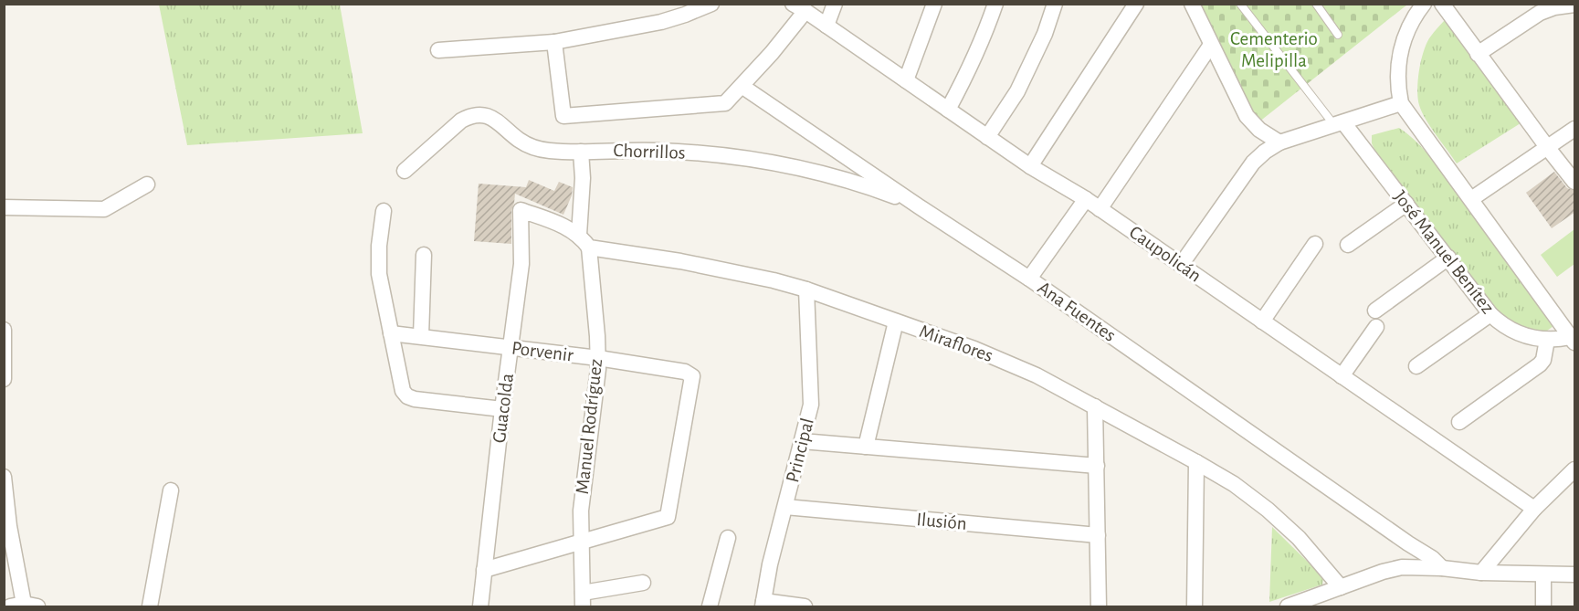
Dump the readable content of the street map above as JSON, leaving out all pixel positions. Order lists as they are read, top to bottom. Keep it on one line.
{"streets":{"street":["Chorrillos","José Manuel Benítez","Caupolicán","Ana Fuentes","Miraflores","Porvenir","Guacolda","Manuel Rodríguez","Principal","Ilusión"]},"crossings":[["Chorrillos","Ana Fuentes"],["Miraflores","Manuel Rodríguez"],["Miraflores","Principal"],["Porvenir","Guacolda"],["Porvenir","Manuel Rodríguez"],["Principal","Ilusión"]],"parks":["Cementerio Melipilla"]}
